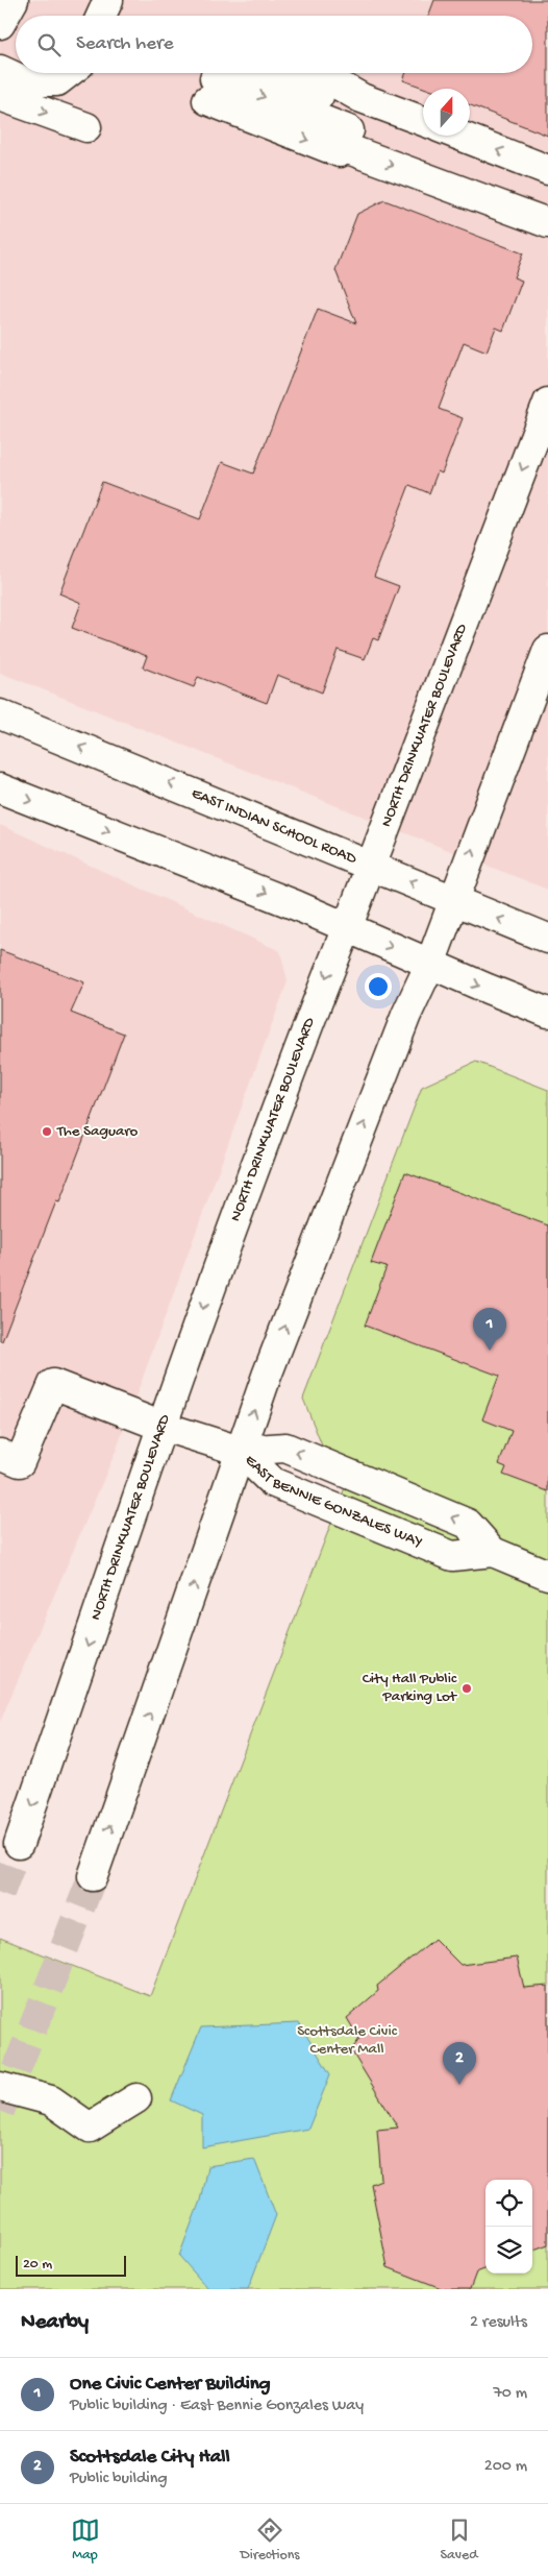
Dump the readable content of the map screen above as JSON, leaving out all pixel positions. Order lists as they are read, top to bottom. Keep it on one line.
{"streets":{"main road":["NORTH DRINKWATER BOULEVARD","EAST INDIAN SCHOOL ROAD","EAST BENNIE GONZALES WAY"]},"crossings":[["NORTH DRINKWATER BOULEVARD","EAST INDIAN SCHOOL ROAD"]],"parks":["Scottsdale Civic Center Mall"],"places":["The Saguaro","City Hall Public Parking Lot"],"scale_bar":"20 m","north":"top","page":{"search":"Search here","pins":["1","2"],"scale":"20 m","heading":["Nearby","2 results"],"list":[{"mark":"1","name":"One Civic Center Building","note":"Public building · East Bennie Gonzales Way","value":"70 m"},{"mark":"2","name":"Scottsdale City Hall","note":"Public building","value":"200 m"}],"nav":["Map","Directions","Saved"]}}
